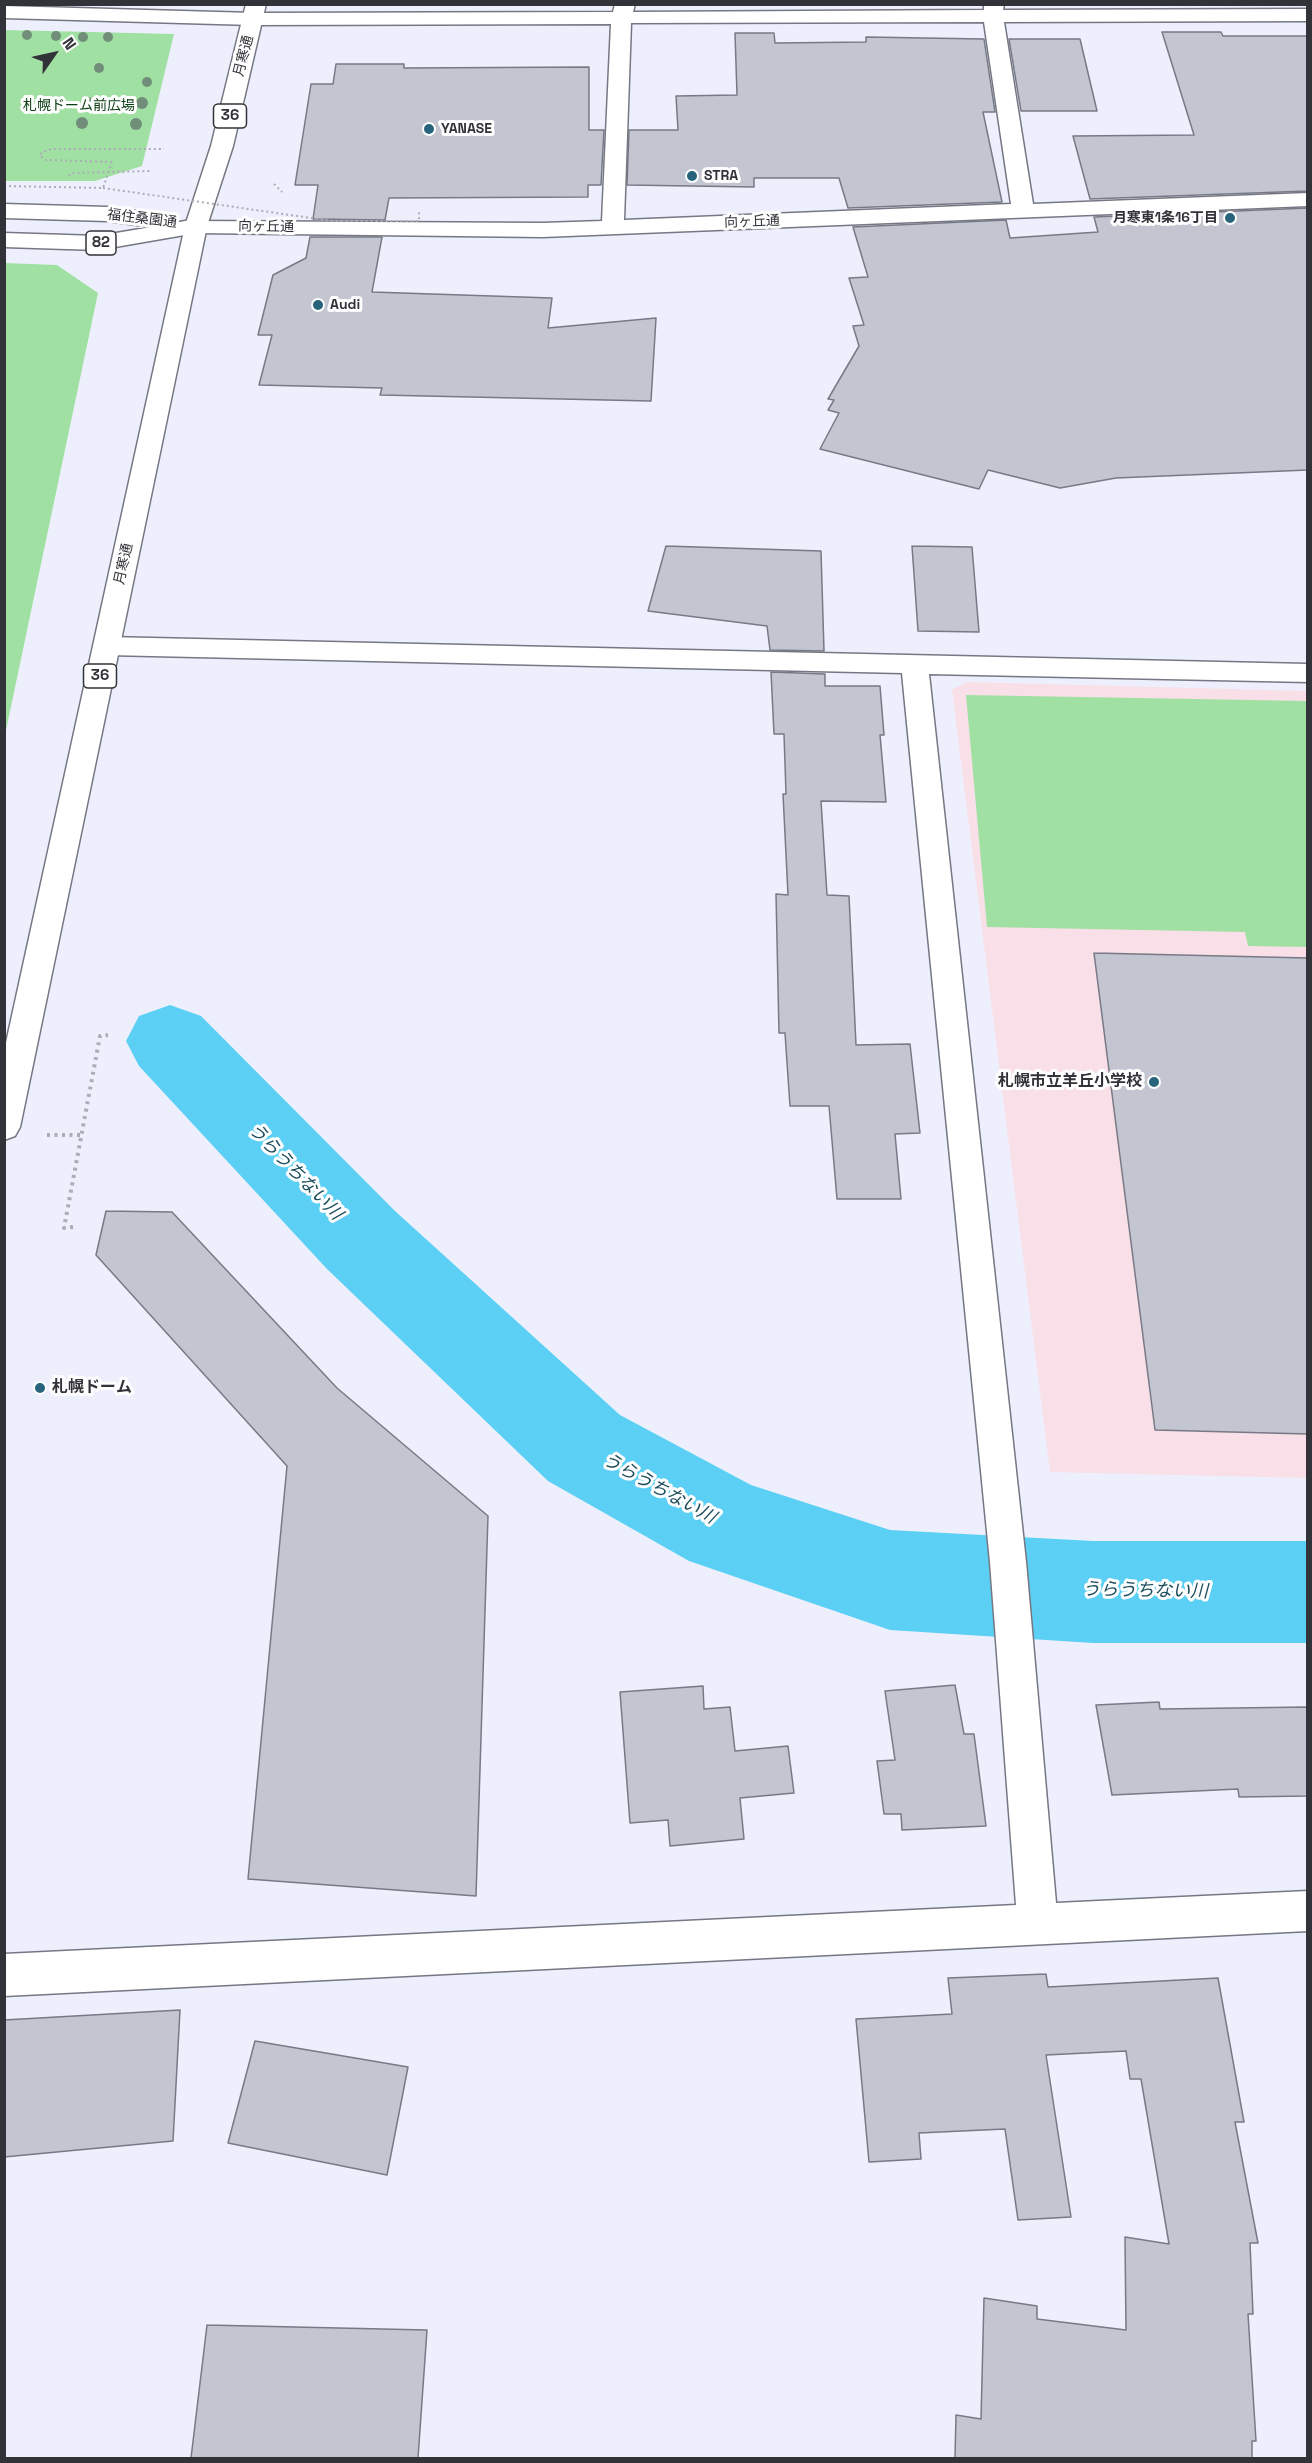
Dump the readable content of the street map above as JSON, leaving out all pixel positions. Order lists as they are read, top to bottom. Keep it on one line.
{"streets":{"main road":["月寒通","36","福住桑園通","向ヶ丘通","82"]},"crossings":[["月寒通","福住桑園通"],["月寒通","向ヶ丘通"],["福住桑園通","向ヶ丘通"]],"water":["うらうちない川"],"parks":["札幌ドーム前広場"],"places":["YANASE","STRA","月寒東1条16丁目","Audi","札幌市立羊丘小学校","札幌ドーム"],"north":"top right"}
